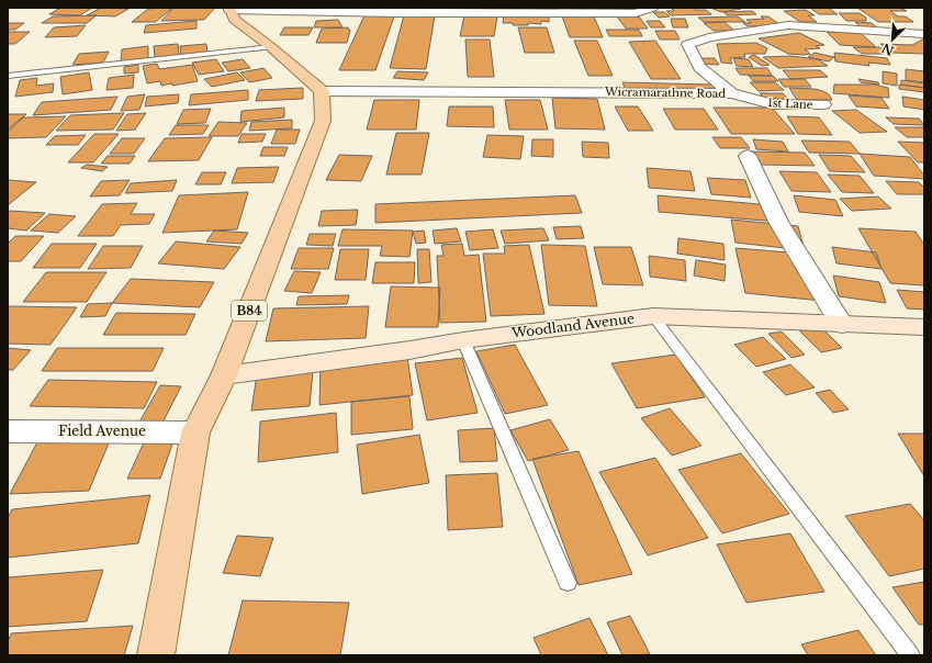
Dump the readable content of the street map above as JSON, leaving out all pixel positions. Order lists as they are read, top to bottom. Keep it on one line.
{"streets":{"main road":["B84"],"street":["Wicramarathne Road","1st Lane","Woodland Avenue","Field Avenue"]},"crossings":[["Wicramarathne Road","1st Lane"],["Wicramarathne Road","B84"],["B84","Woodland Avenue"],["B84","Field Avenue"]],"north":"bottom left"}
